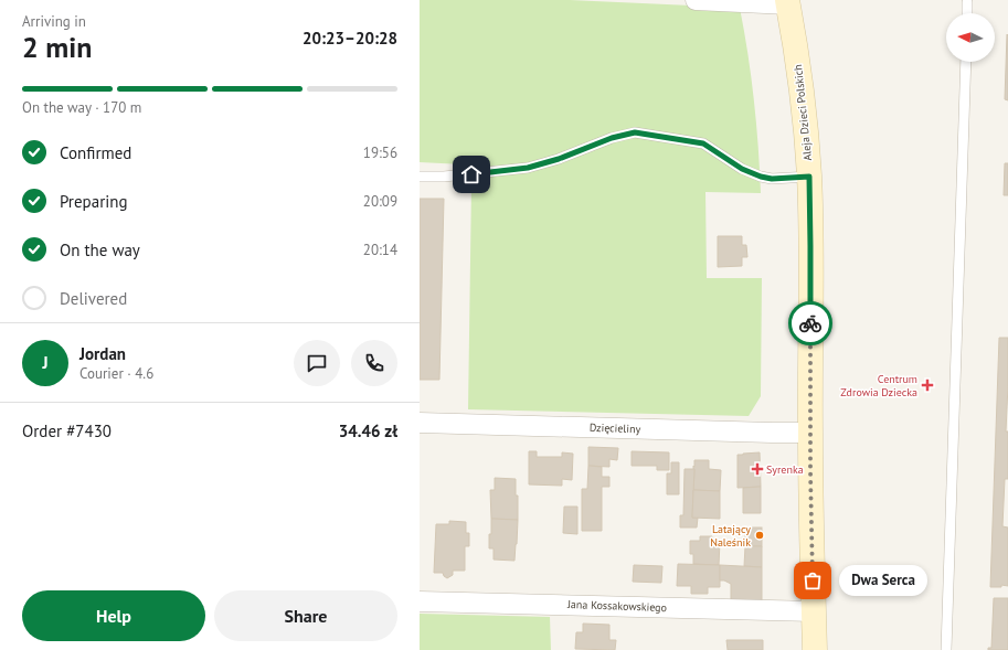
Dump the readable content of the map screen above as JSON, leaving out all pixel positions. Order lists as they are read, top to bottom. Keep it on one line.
{"streets":{"street":["Aleja Dzieci Polskich","Dzięcieliny","Jana Kossakowskiego"]},"crossings":[["Aleja Dzieci Polskich","Dzięcieliny"],["Aleja Dzieci Polskich","Jana Kossakowskiego"]],"places":{"health":["Centrum Zdrowia Dziecka","Syrenka"],"other":["Latający Naleśnik","Dwa Serca"]},"north":"left","page":{"heading":["2 min","Arriving in","20:23–20:28"],"panel":["Jordan","Courier · 4.6","Order #7430","34.46 zł"],"bar":"On the way · 170 m","list":[["Confirmed","19:56"],["Preparing","20:09"],["On the way","20:14"],"Delivered"],"round":"J","bubble":"Dwa Serca","buttons":["Help","Share"]}}
